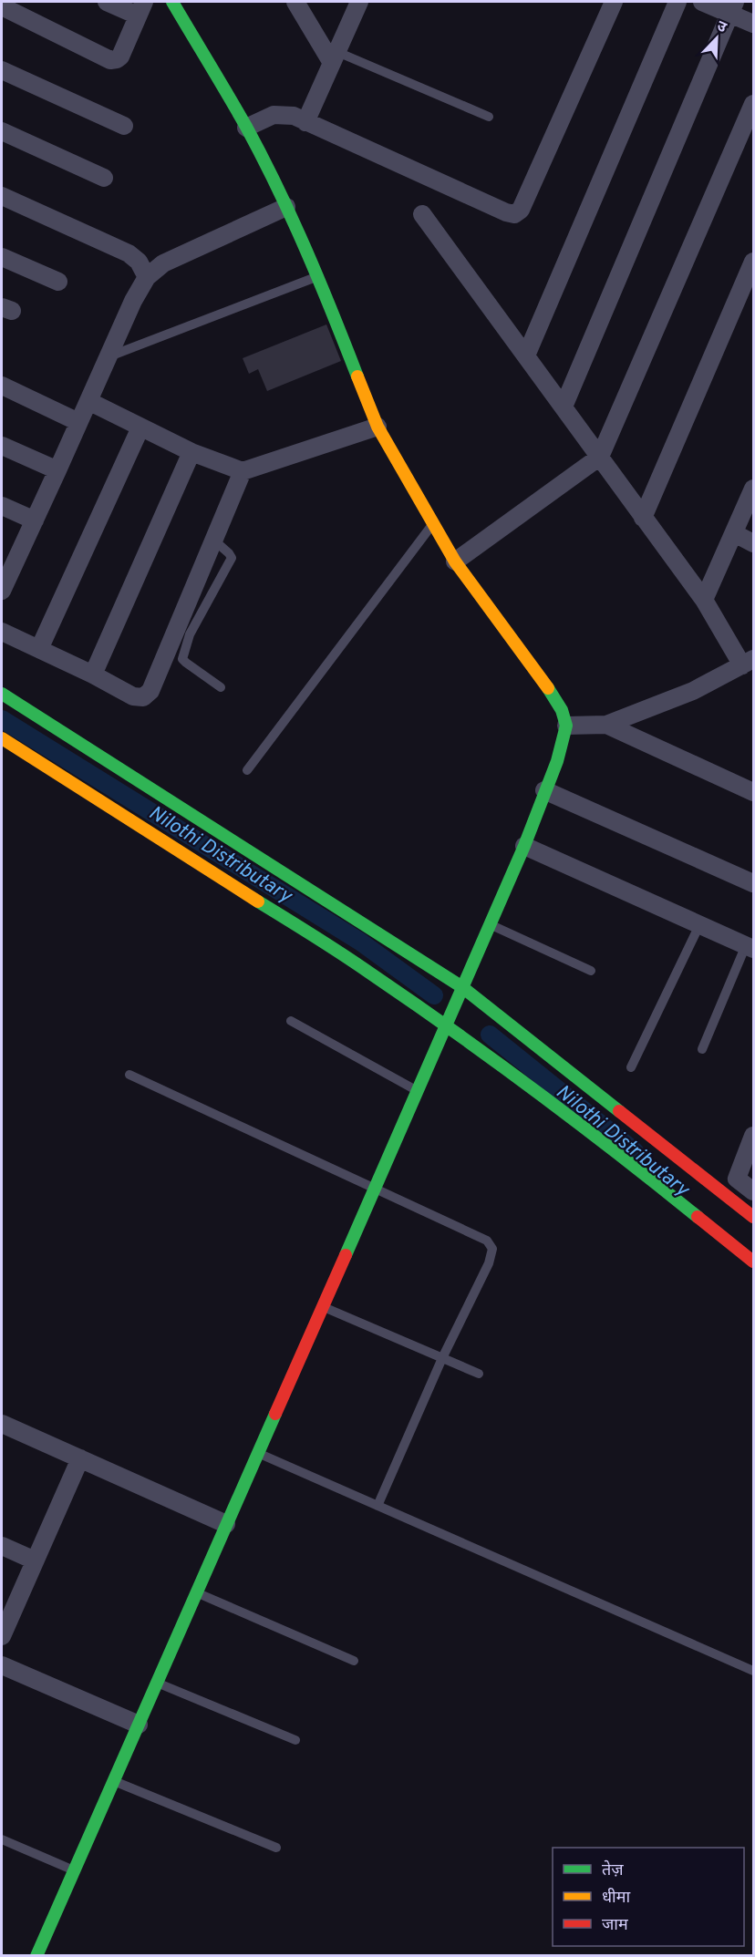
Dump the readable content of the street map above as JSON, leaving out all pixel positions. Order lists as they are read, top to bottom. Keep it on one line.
{"water":["Nilothi Distributary"],"legend":["तेज़","धीमा","जाम"],"north":"top right"}
